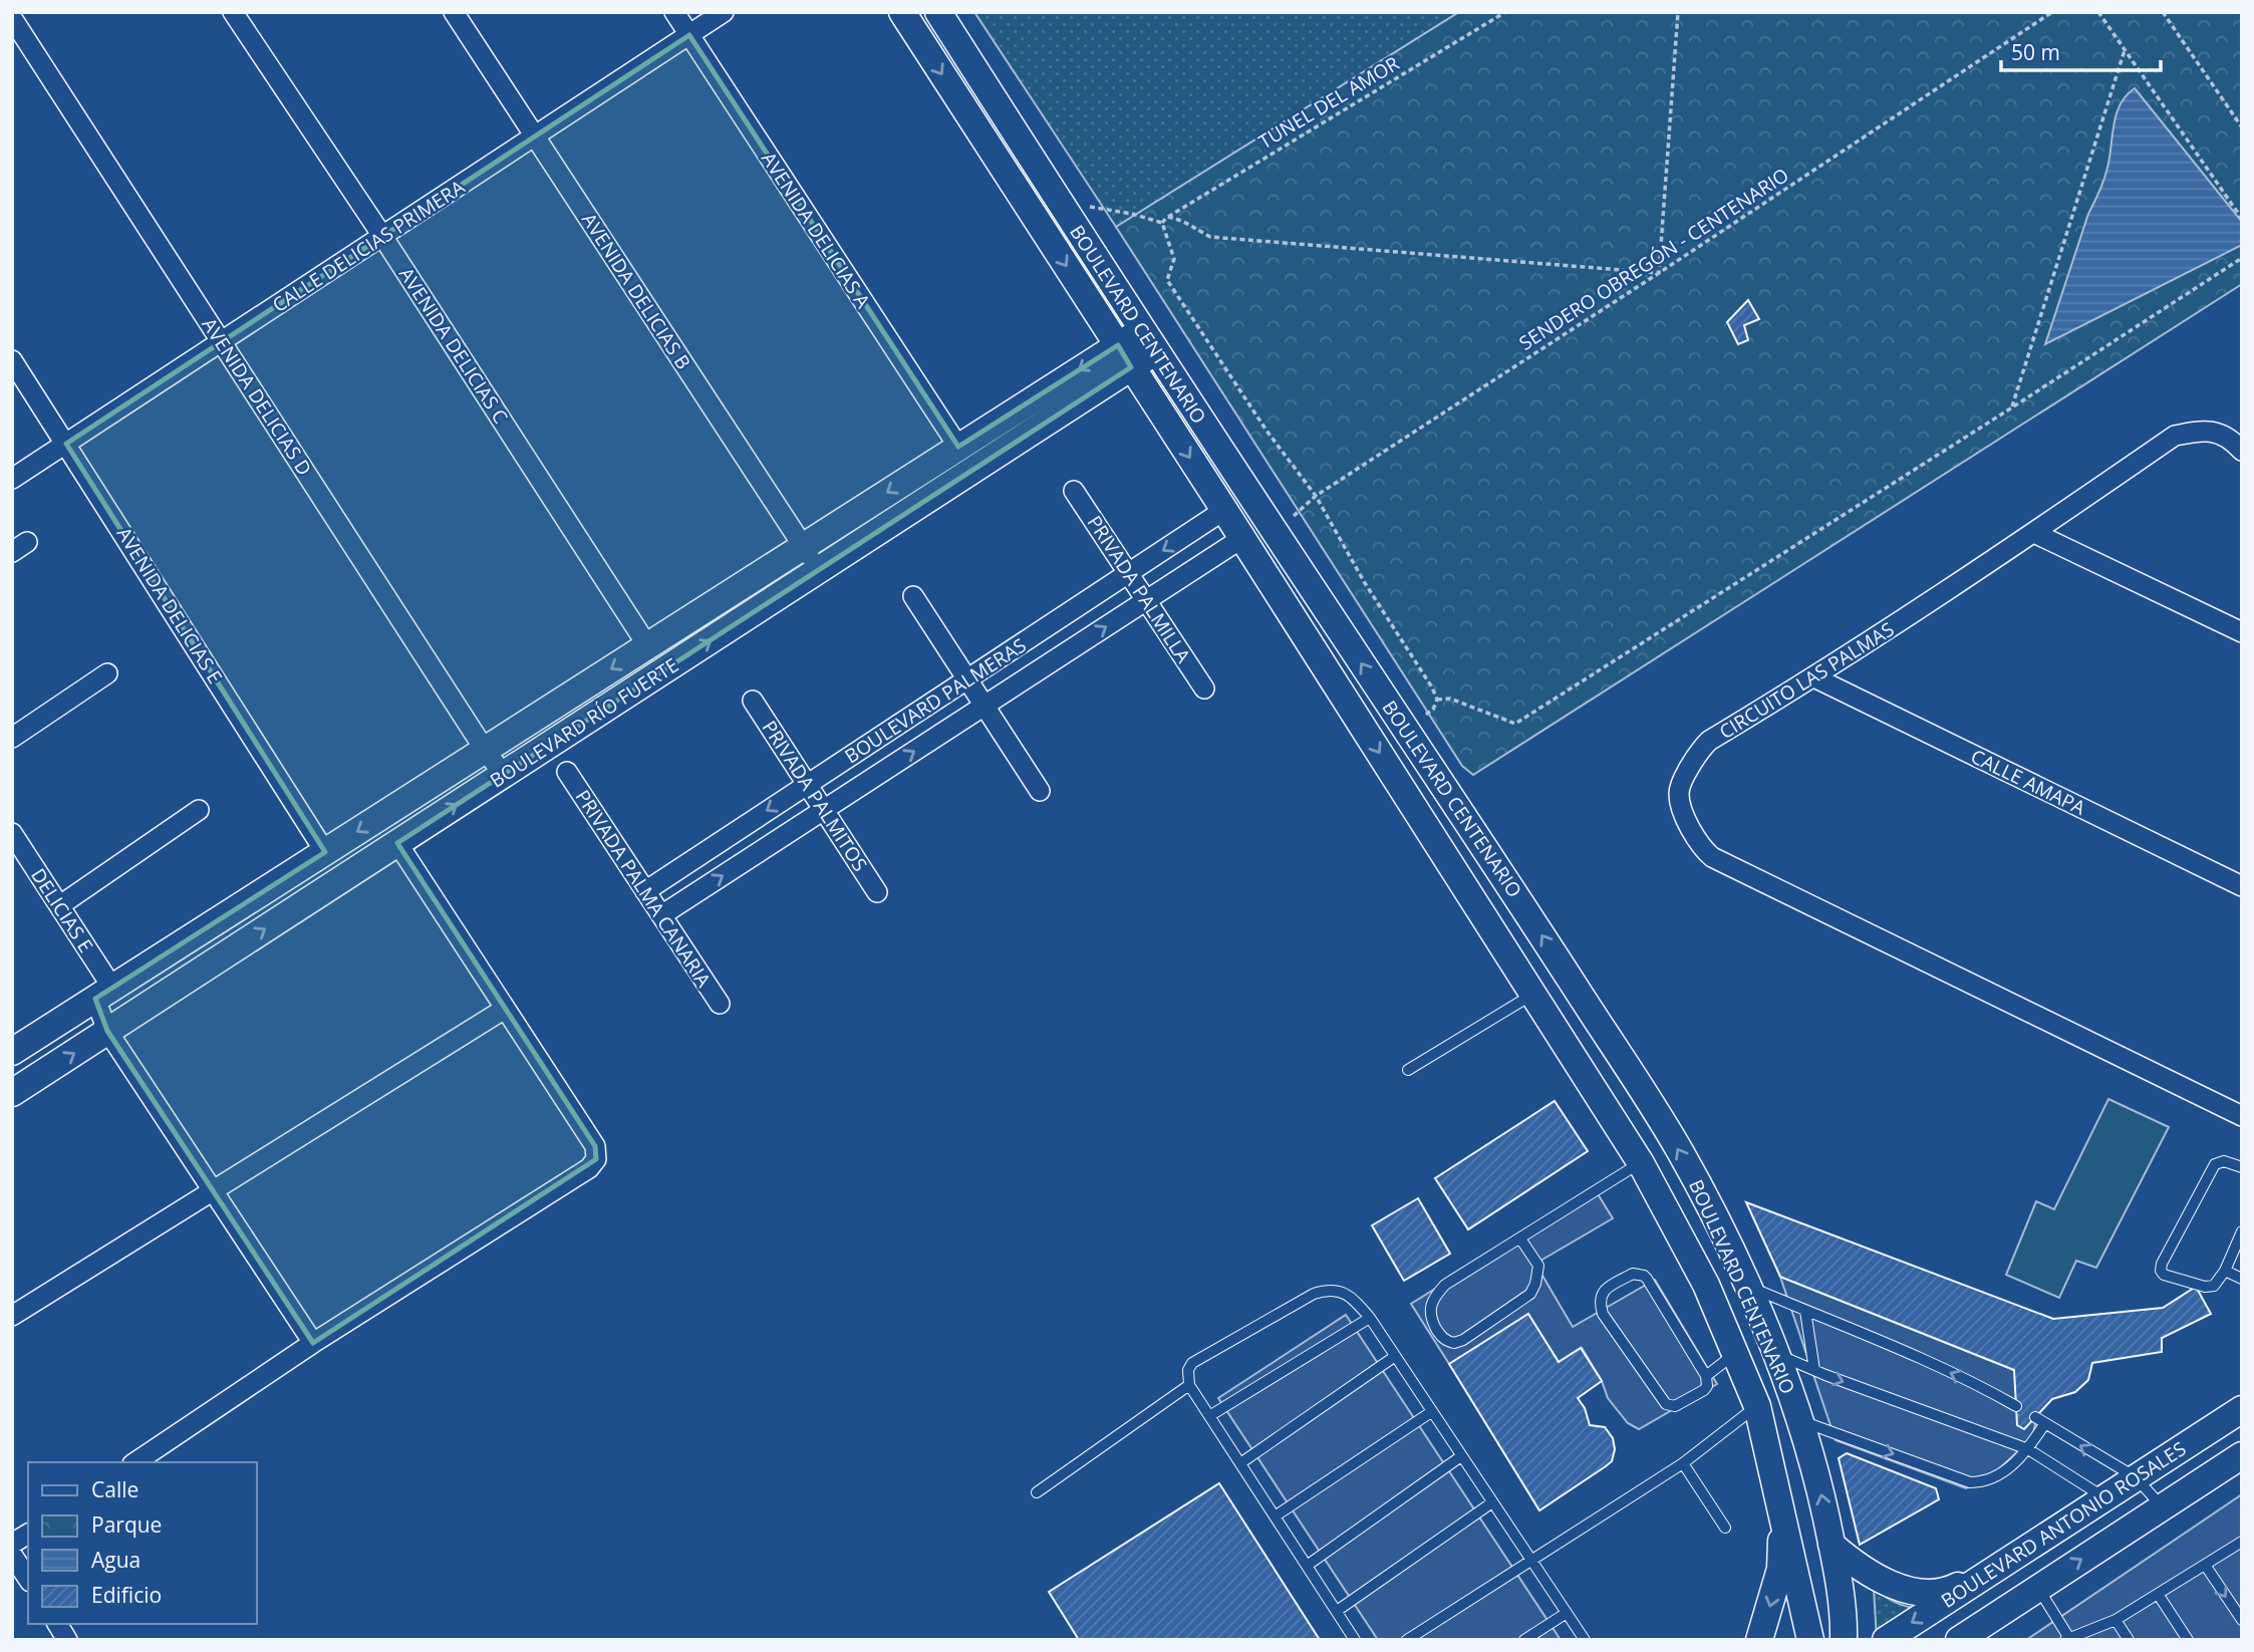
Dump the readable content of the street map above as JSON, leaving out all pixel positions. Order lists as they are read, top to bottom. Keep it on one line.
{"streets":{"main road":["BOULEVARD CENTENARIO","BOULEVARD RÍO FUERTE","BOULEVARD ANTONIO ROSALES"],"street":["AVENIDA DELICIAS A","CALLE DELICIAS PRIMERA","AVENIDA DELICIAS B","AVENIDA DELICIAS C","AVENIDA DELICIAS D","PRIVADA PALMILLA","AVENIDA DELICIAS E","CIRCUITO LAS PALMAS","BOULEVARD PALMERAS","CALLE AMAPA","PRIVADA PALMITOS","PRIVADA PALMA CANARIA","DELICIAS E"],"path":["TUNEL DEL AMOR","SENDERO OBREGÓN - CENTENARIO"]},"crossings":[["AVENIDA DELICIAS A","CALLE DELICIAS PRIMERA"],["AVENIDA DELICIAS A","BOULEVARD RÍO FUERTE"],["CALLE DELICIAS PRIMERA","AVENIDA DELICIAS B"],["CALLE DELICIAS PRIMERA","AVENIDA DELICIAS C"],["CALLE DELICIAS PRIMERA","AVENIDA DELICIAS D"],["CALLE DELICIAS PRIMERA","AVENIDA DELICIAS E"],["SENDERO OBREGÓN - CENTENARIO","BOULEVARD CENTENARIO"],["AVENIDA DELICIAS B","BOULEVARD RÍO FUERTE"],["BOULEVARD CENTENARIO","BOULEVARD PALMERAS"],["BOULEVARD CENTENARIO","BOULEVARD RÍO FUERTE"],["AVENIDA DELICIAS C","BOULEVARD RÍO FUERTE"],["AVENIDA DELICIAS D","BOULEVARD RÍO FUERTE"],["PRIVADA PALMILLA","BOULEVARD PALMERAS"],["AVENIDA DELICIAS E","BOULEVARD RÍO FUERTE"],["CIRCUITO LAS PALMAS","CALLE AMAPA"],["BOULEVARD PALMERAS","PRIVADA PALMITOS"],["BOULEVARD PALMERAS","PRIVADA PALMA CANARIA"],["BOULEVARD RÍO FUERTE","DELICIAS E"]],"legend":["Calle","Parque","Agua","Edificio"],"scale_bar":"50 m"}
